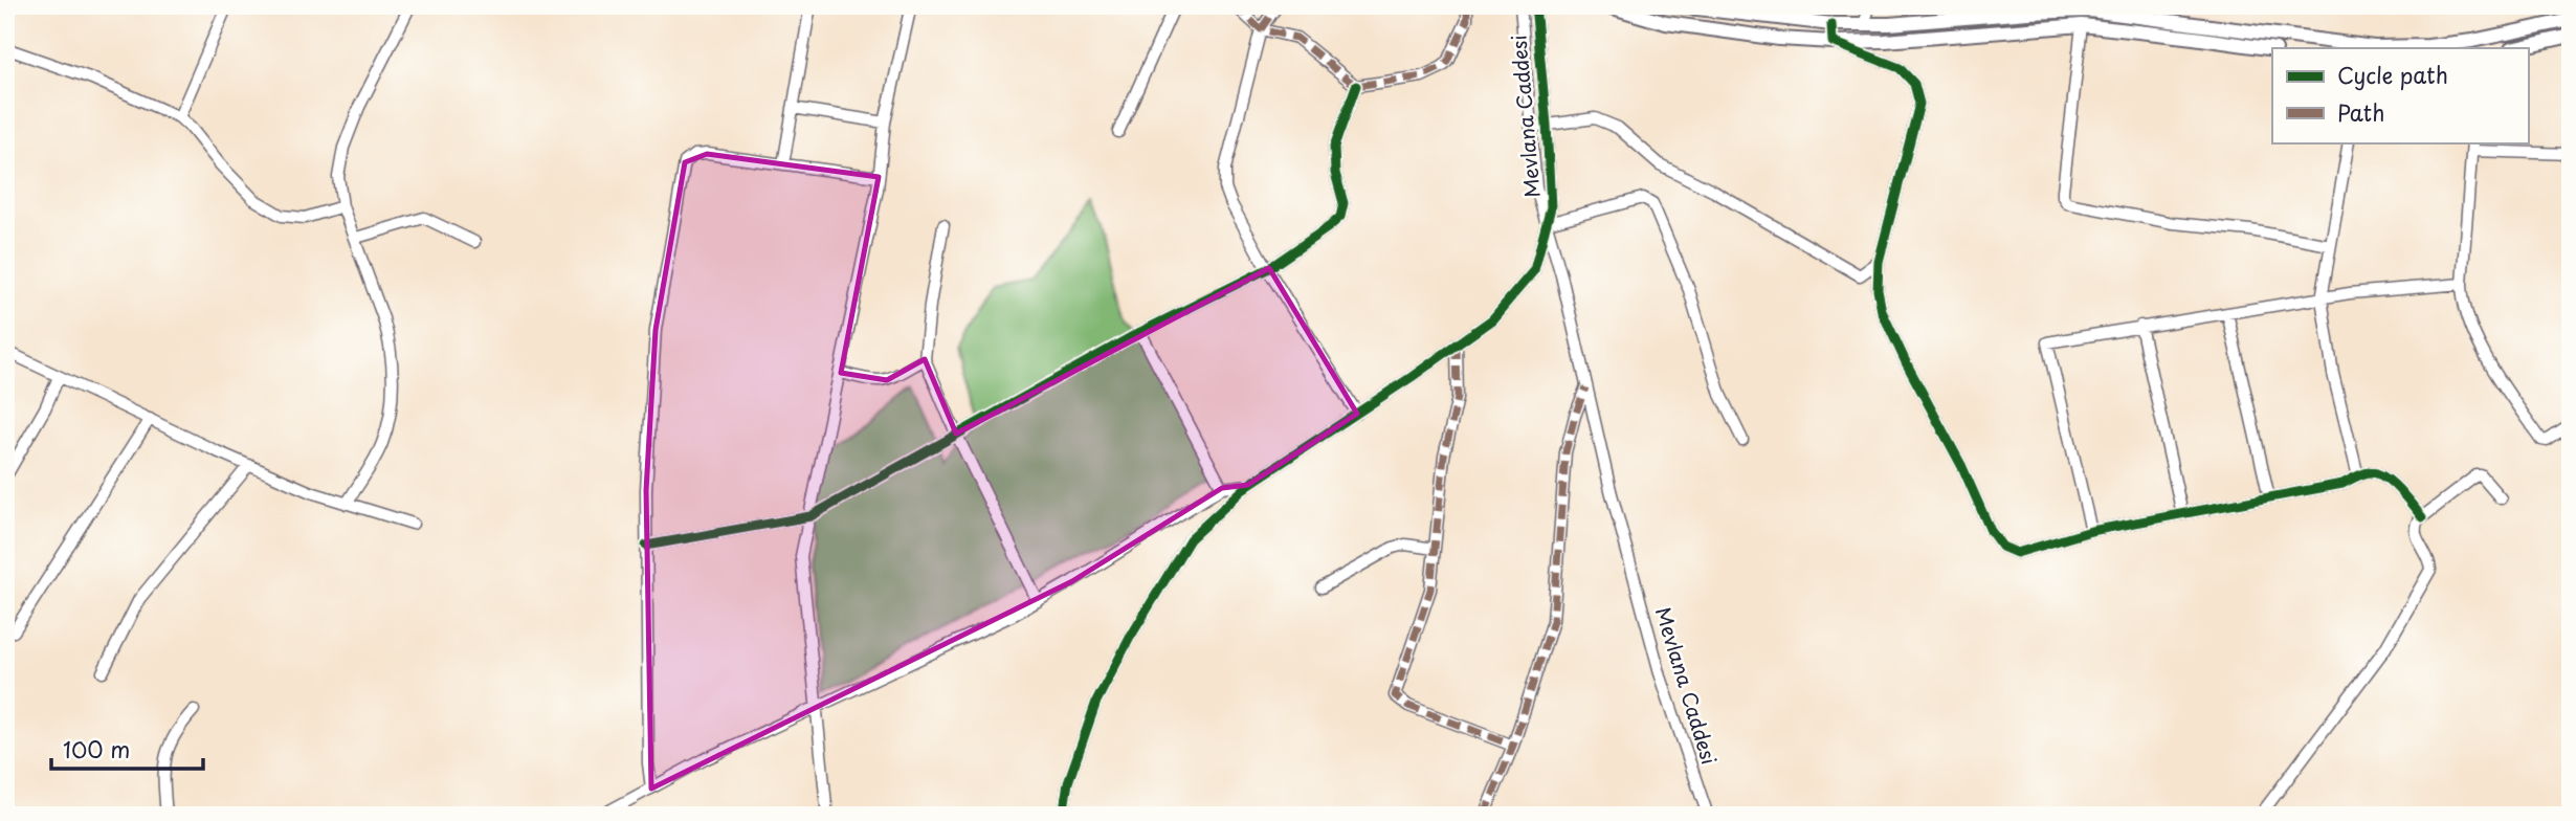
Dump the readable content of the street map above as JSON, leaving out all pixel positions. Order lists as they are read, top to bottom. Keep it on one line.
{"streets":{"street":["Mevlana Caddesi"]},"legend":["Cycle path","Path"],"scale_bar":"100 m"}
